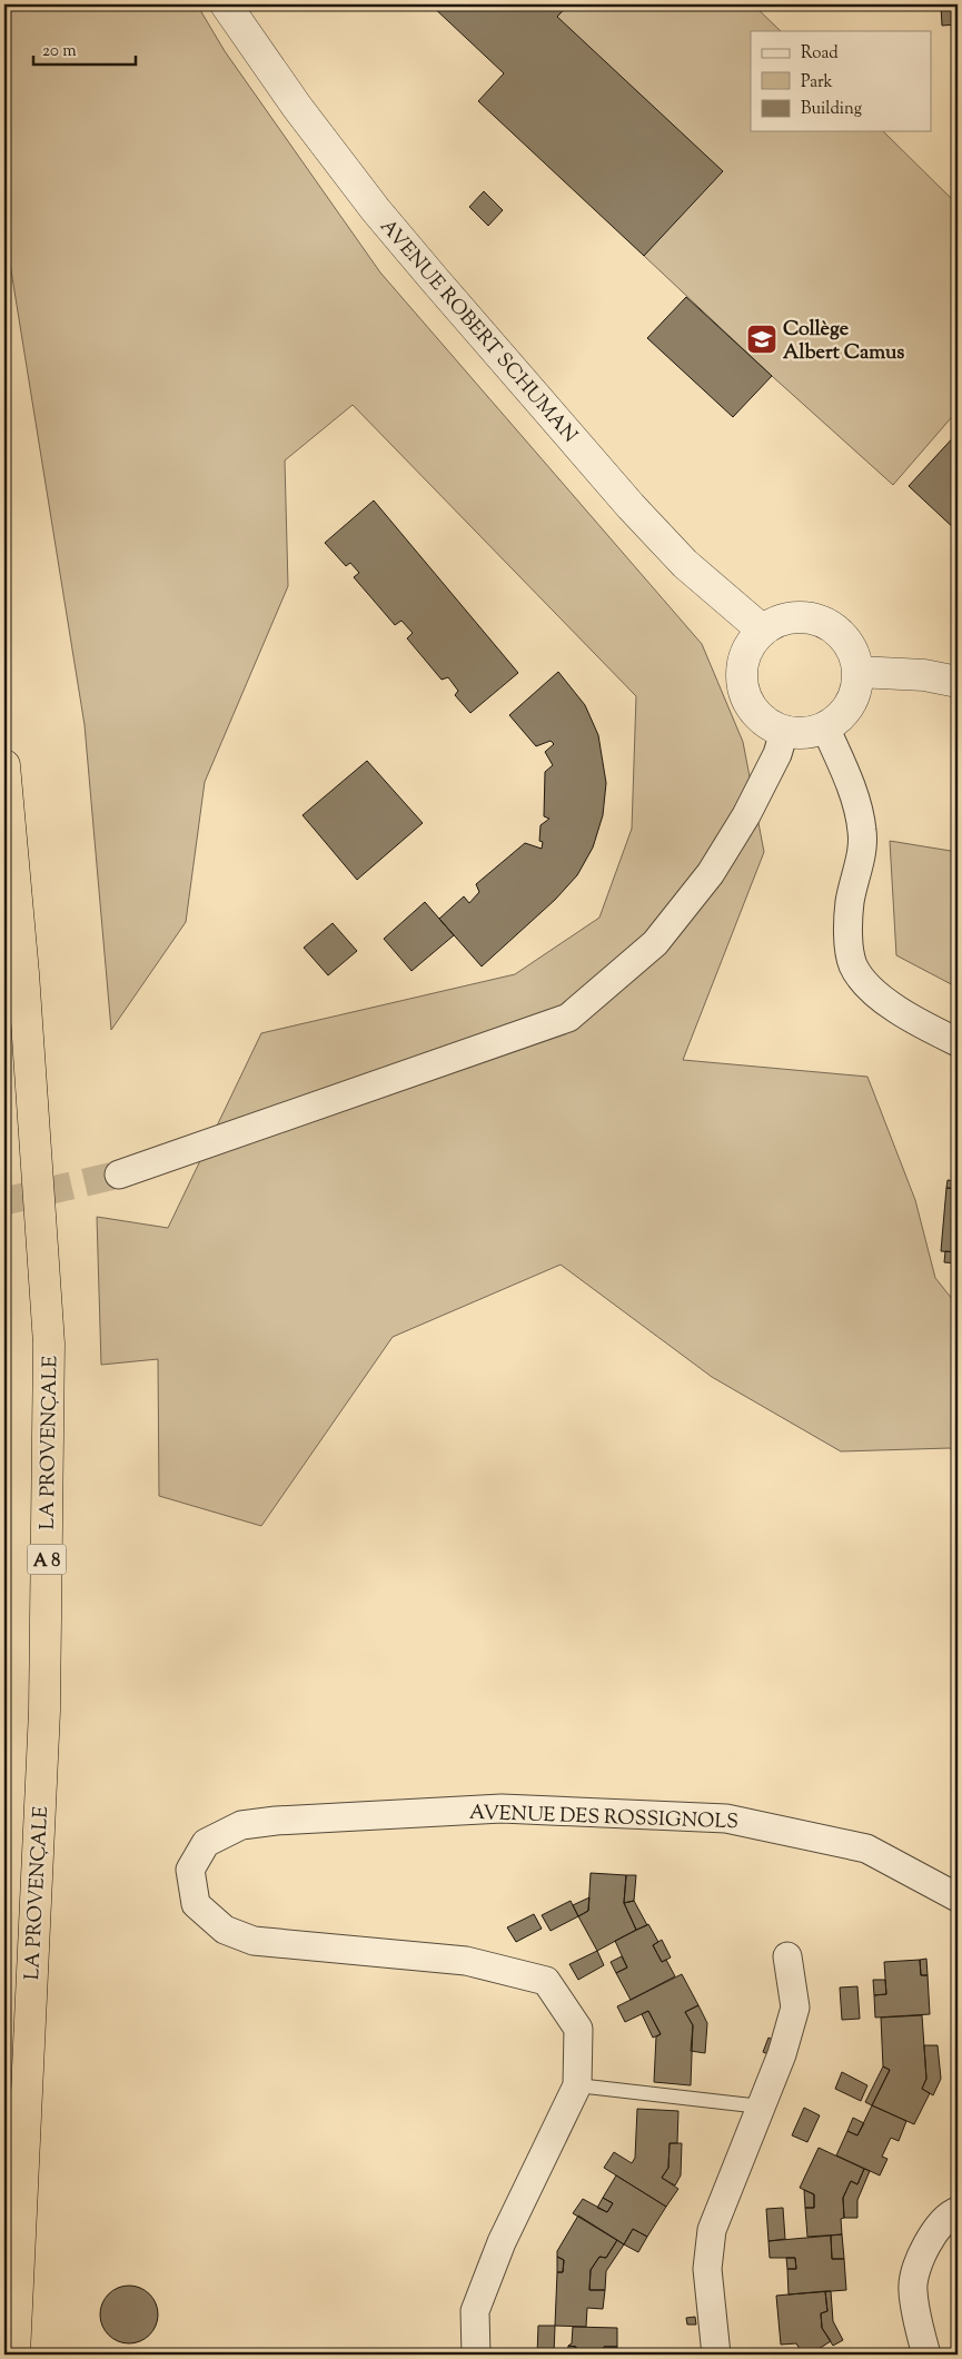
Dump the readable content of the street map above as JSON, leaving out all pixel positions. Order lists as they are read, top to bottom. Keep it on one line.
{"streets":{"highway":["LA PROVENÇALE","A 8"],"street":["AVENUE ROBERT SCHUMAN","AVENUE DES ROSSIGNOLS"]},"places":{"school or university":["Collège Albert Camus"]},"legend":["Road","Park","Building"],"scale_bar":"20 m"}
